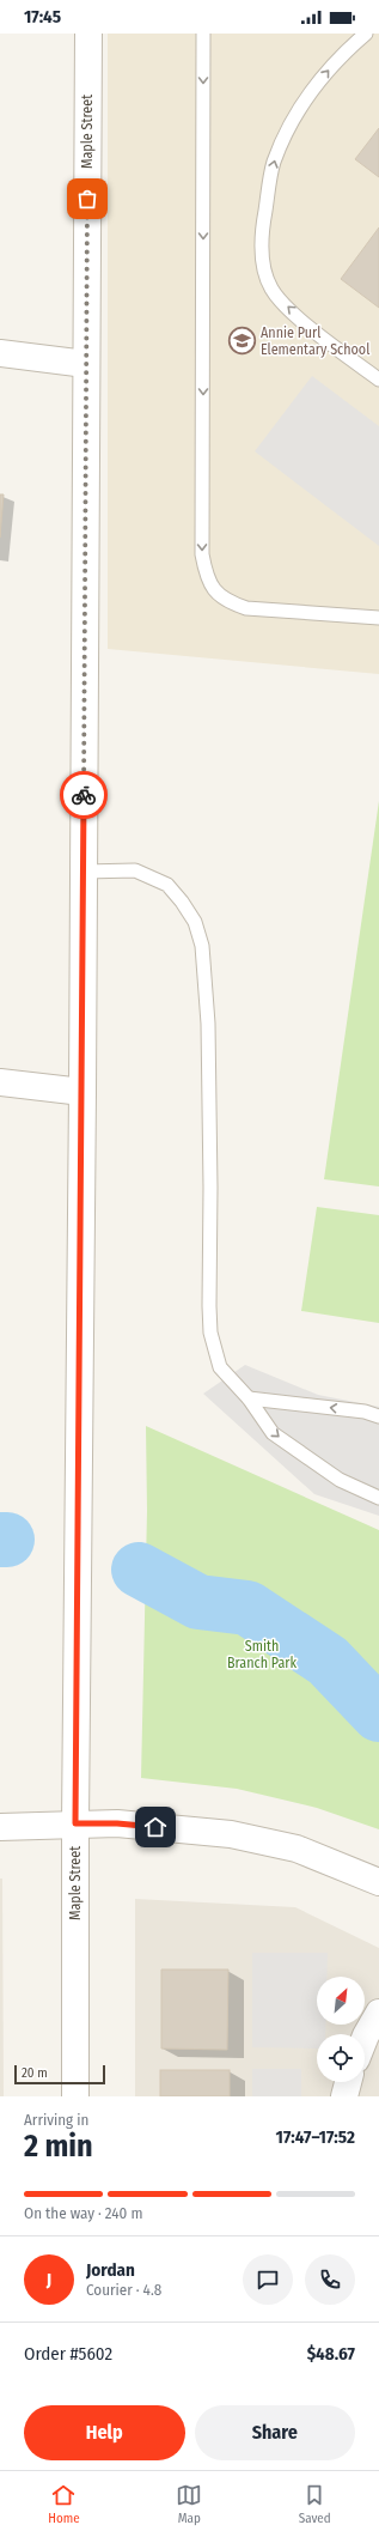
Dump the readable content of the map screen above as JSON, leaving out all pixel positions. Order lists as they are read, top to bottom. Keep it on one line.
{"streets":{"street":["Maple Street"]},"parks":["Smith Branch Park"],"places":{"school or university":["Annie Purl Elementary School"]},"scale_bar":"20 m","north":"top right","page":{"status":"17:45","scale":"20 m","heading":["2 min","Arriving in","17:47–17:52"],"panel":["Jordan","Courier · 4.8","Order #5602","$48.67"],"bar":"On the way · 240 m","round":"J","buttons":["Help","Share"],"tabs":["Home","Map","Saved"]}}
